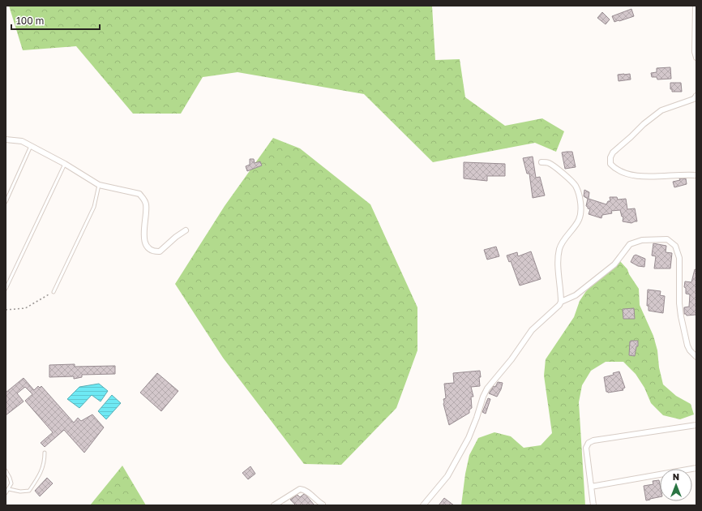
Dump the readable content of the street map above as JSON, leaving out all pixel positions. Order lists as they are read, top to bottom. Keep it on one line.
{"scale_bar":"100 m","north":"top"}
